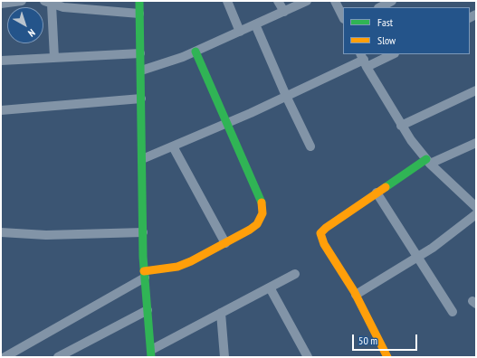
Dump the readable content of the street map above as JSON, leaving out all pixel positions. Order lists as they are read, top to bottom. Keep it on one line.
{"legend":["Fast","Slow"],"scale_bar":"50 m","north":"bottom right"}
